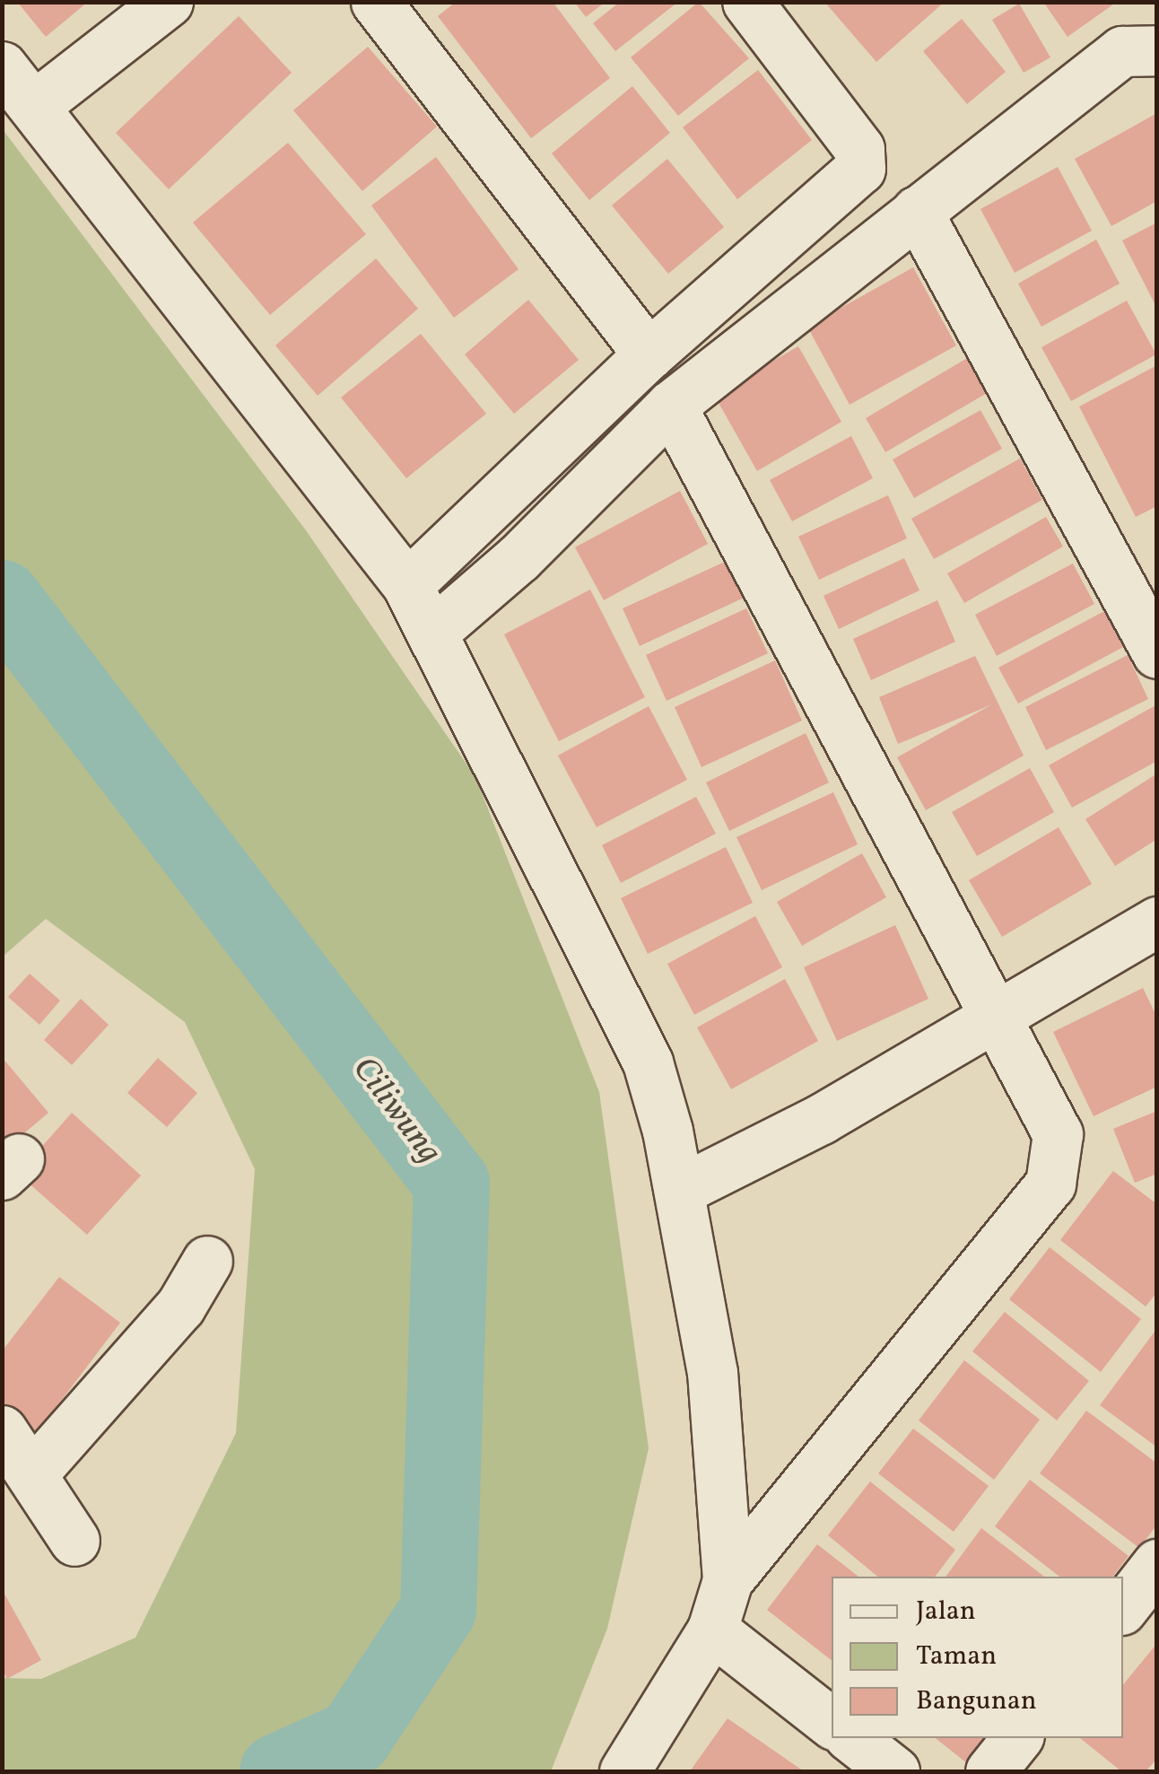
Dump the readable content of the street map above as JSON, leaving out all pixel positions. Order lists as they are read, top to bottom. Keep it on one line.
{"water":["Ciliwung"],"legend":["Jalan","Taman","Bangunan"]}
